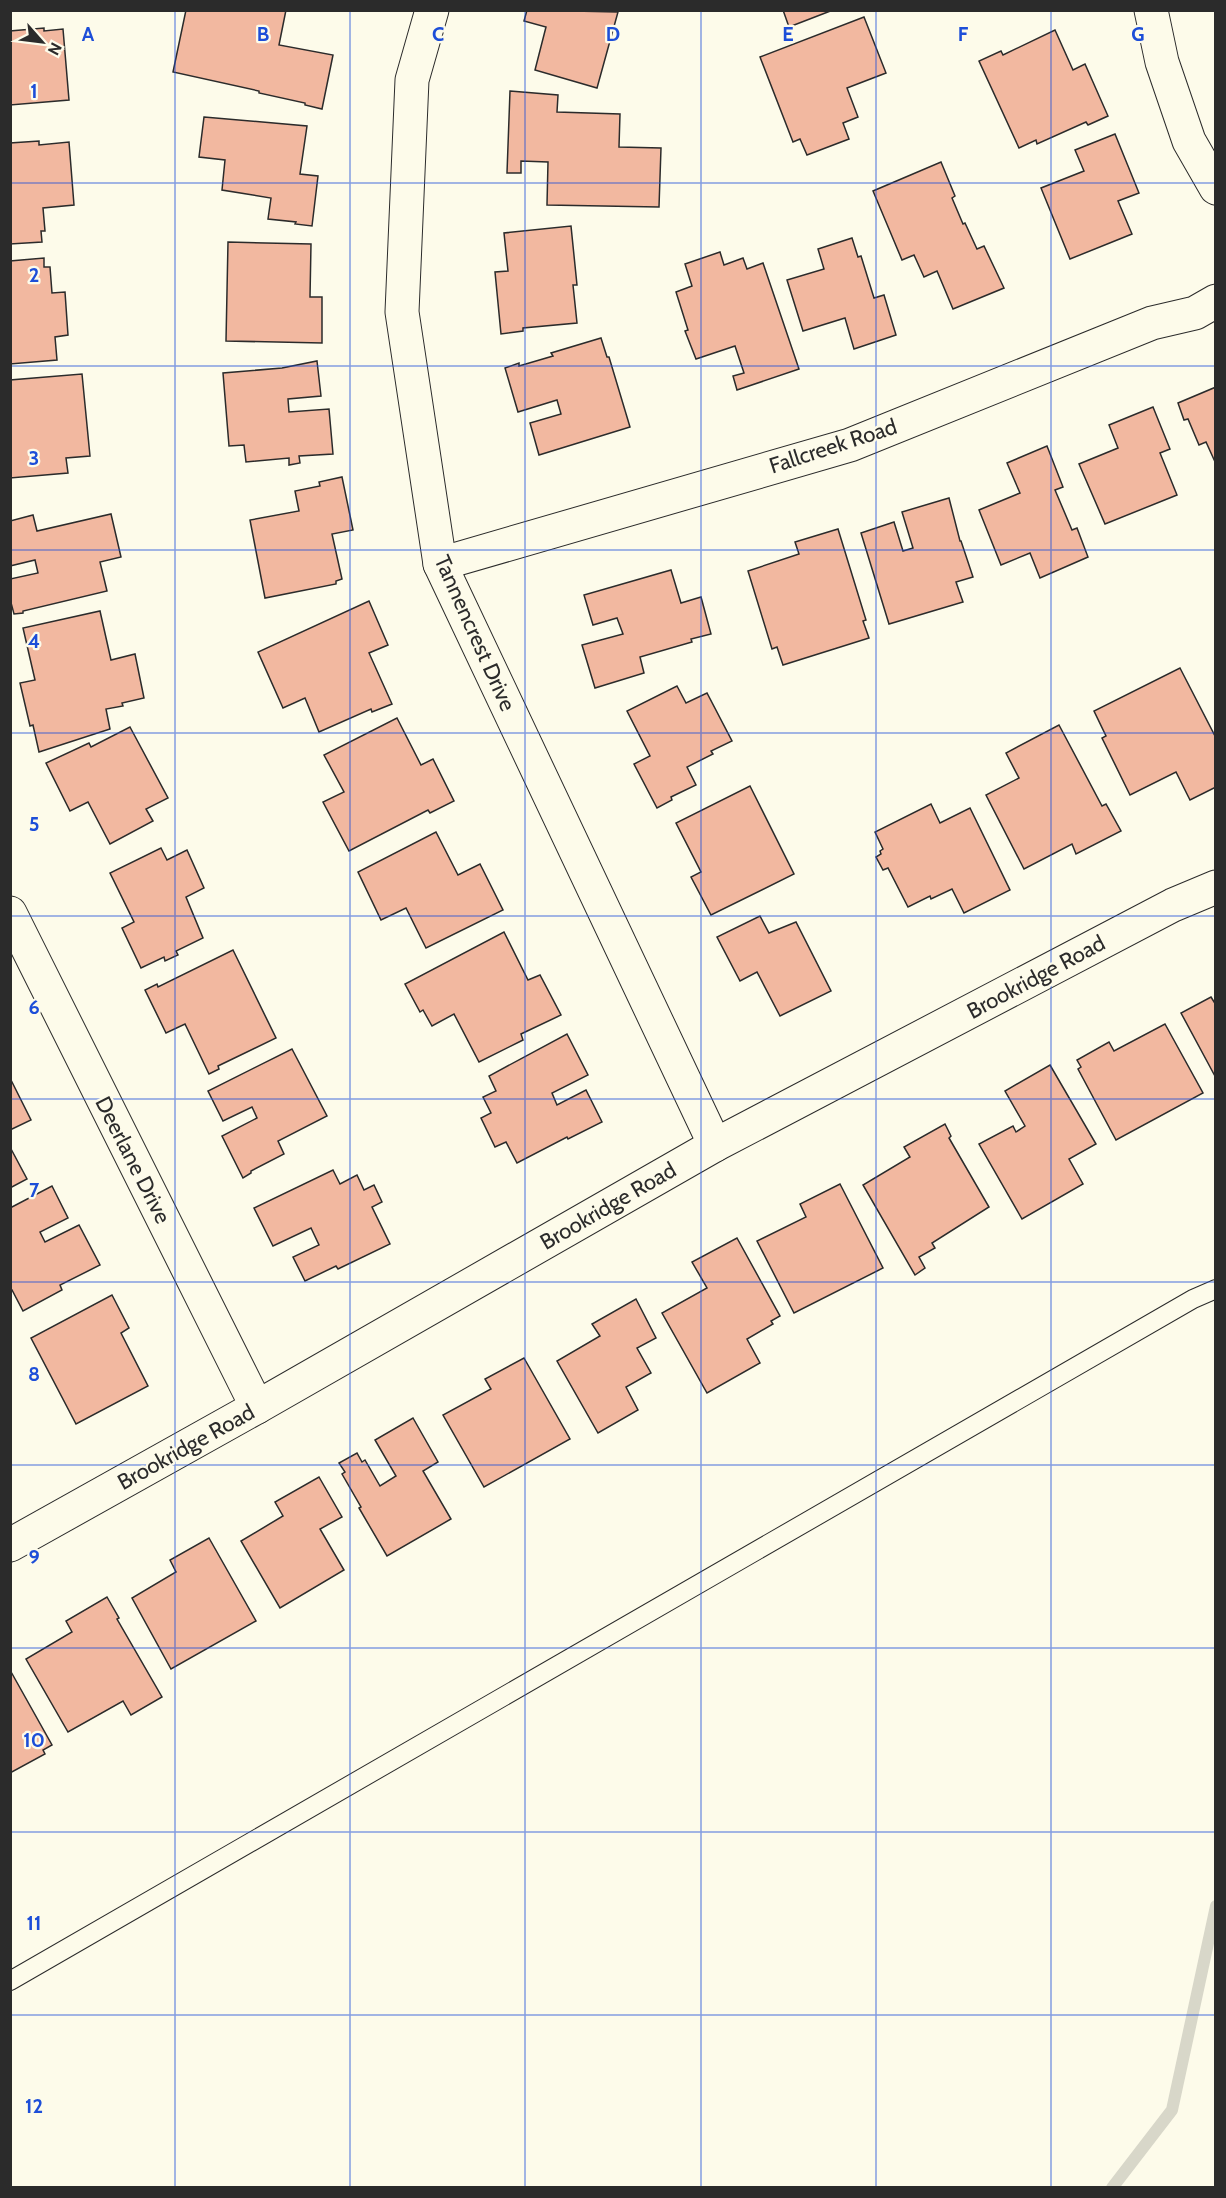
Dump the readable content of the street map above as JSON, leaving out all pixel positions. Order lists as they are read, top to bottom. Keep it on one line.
{"streets":{"street":["Fallcreek Road","Tannencrest Drive","Brookridge Road","Deerlane Drive"]},"crossings":[["Fallcreek Road","Tannencrest Drive"],["Tannencrest Drive","Brookridge Road"],["Brookridge Road","Deerlane Drive"]],"north":"bottom right","grid":{"columns":["A","B","C","D","E","F","G"],"rows":["1","2","3","4","5","6","7","8","9","10","11","12"]}}
